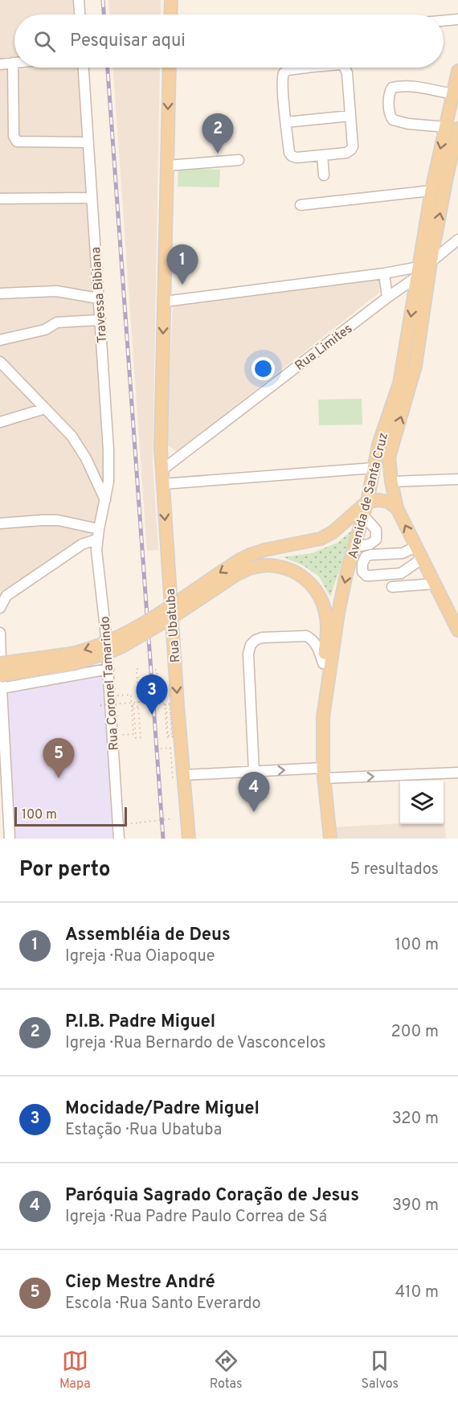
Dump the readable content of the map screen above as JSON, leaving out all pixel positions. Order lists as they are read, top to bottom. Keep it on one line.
{"streets":{"main road":["Avenida de Santa Cruz","Rua Ubatuba"],"street":["Travessa Bibiana","Rua Limites","Rua Coronel Tamarindo"]},"crossings":[["Travessa Bibiana","Rua Coronel Tamarindo"],["Rua Limites","Avenida de Santa Cruz"],["Rua Limites","Rua Ubatuba"]],"one_way":["Rua Ubatuba"],"scale_bar":"100 m","page":{"search":"Pesquisar aqui","pins":["2","1","3","5","4"],"scale":"100 m","heading":["Por perto","5 resultados"],"list":[{"mark":"1","name":"Assembléia de Deus","note":"Igreja · Rua Oiapoque","value":"100 m"},{"mark":"2","name":"P.I.B. Padre Miguel","note":"Igreja · Rua Bernardo de Vasconcelos","value":"200 m"},{"mark":"3","name":"Mocidade/Padre Miguel","note":"Estação · Rua Ubatuba","value":"320 m"},{"mark":"4","name":"Paróquia Sagrado Coração de Jesus","note":"Igreja · Rua Padre Paulo Correa de Sá","value":"390 m"},{"mark":"5","name":"Ciep Mestre André","note":"Escola · Rua Santo Everardo","value":"410 m"}],"nav":["Mapa","Rotas","Salvos"]}}
